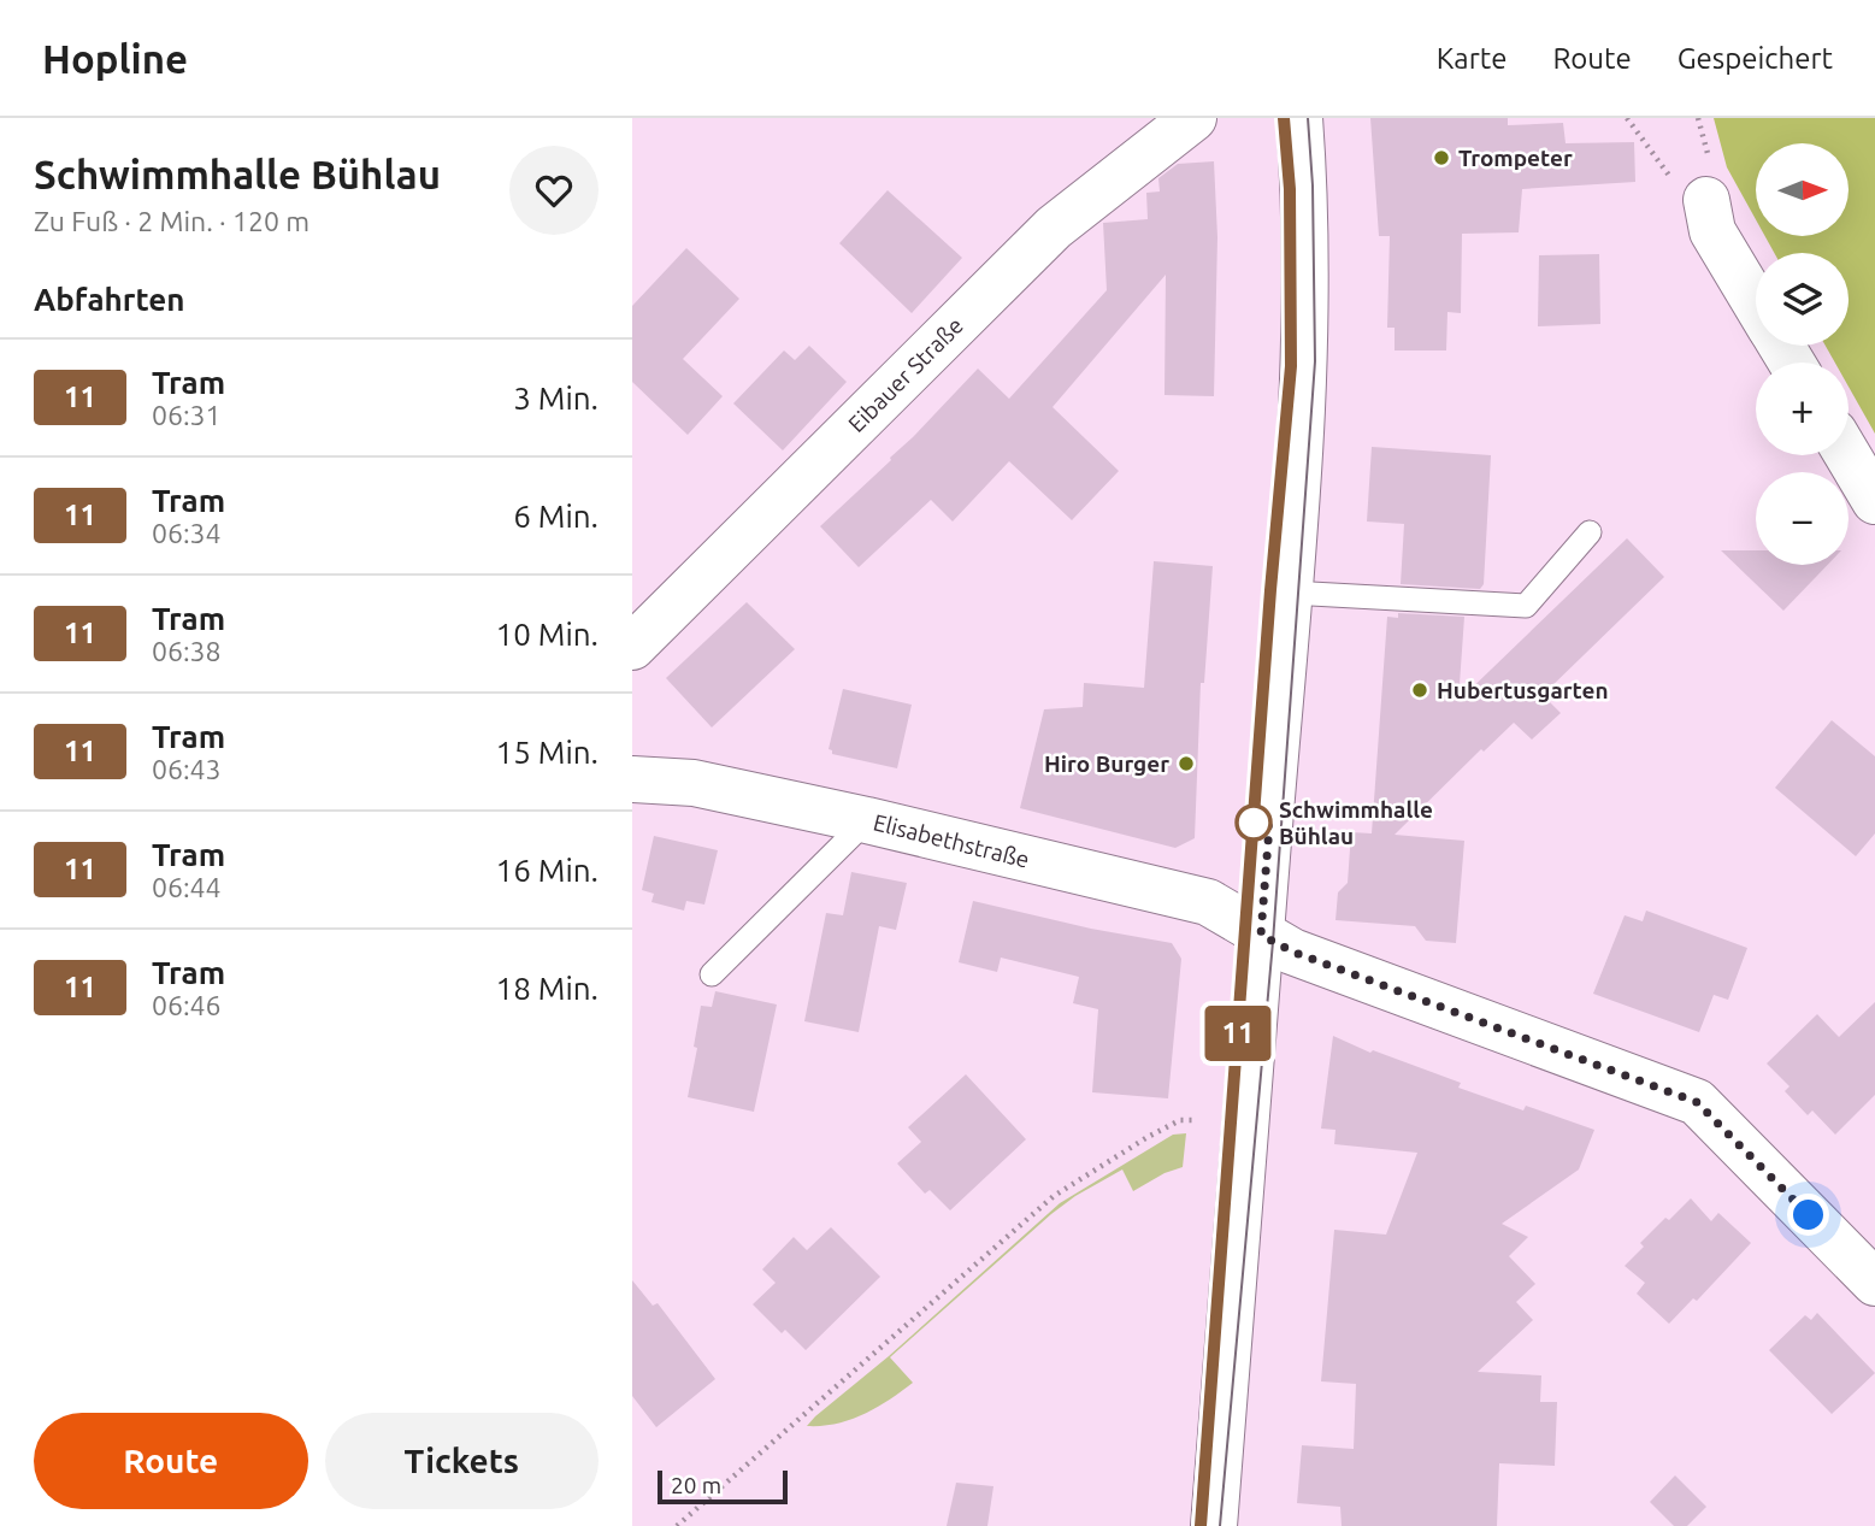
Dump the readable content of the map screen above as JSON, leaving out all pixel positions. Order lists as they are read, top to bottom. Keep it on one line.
{"streets":{"street":["Eibauer Straße","Elisabethstraße"]},"places":["Trompeter","Hubertusgarten","Hiro Burger","Schwimmhalle Bühlau"],"lines":["tram line 11"],"scale_bar":"20 m","north":"right","page":{"header":"Hopline","nav":["Karte","Route","Gespeichert"],"heading":[["Schwimmhalle Bühlau","Zu Fuß · 2 Min. · 120 m"],"Abfahrten"],"on_map":"11","map_buttons":["+","−"],"list":[{"mark":"11","name":"Tram","note":"06:31","value":"3 Min."},{"mark":"11","name":"Tram","note":"06:34","value":"6 Min."},{"mark":"11","name":"Tram","note":"06:38","value":"10 Min."},{"mark":"11","name":"Tram","note":"06:43","value":"15 Min."},{"mark":"11","name":"Tram","note":"06:44","value":"16 Min."},{"mark":"11","name":"Tram","note":"06:46","value":"18 Min."}],"buttons":["Route","Tickets"],"scale":"20 m"}}
